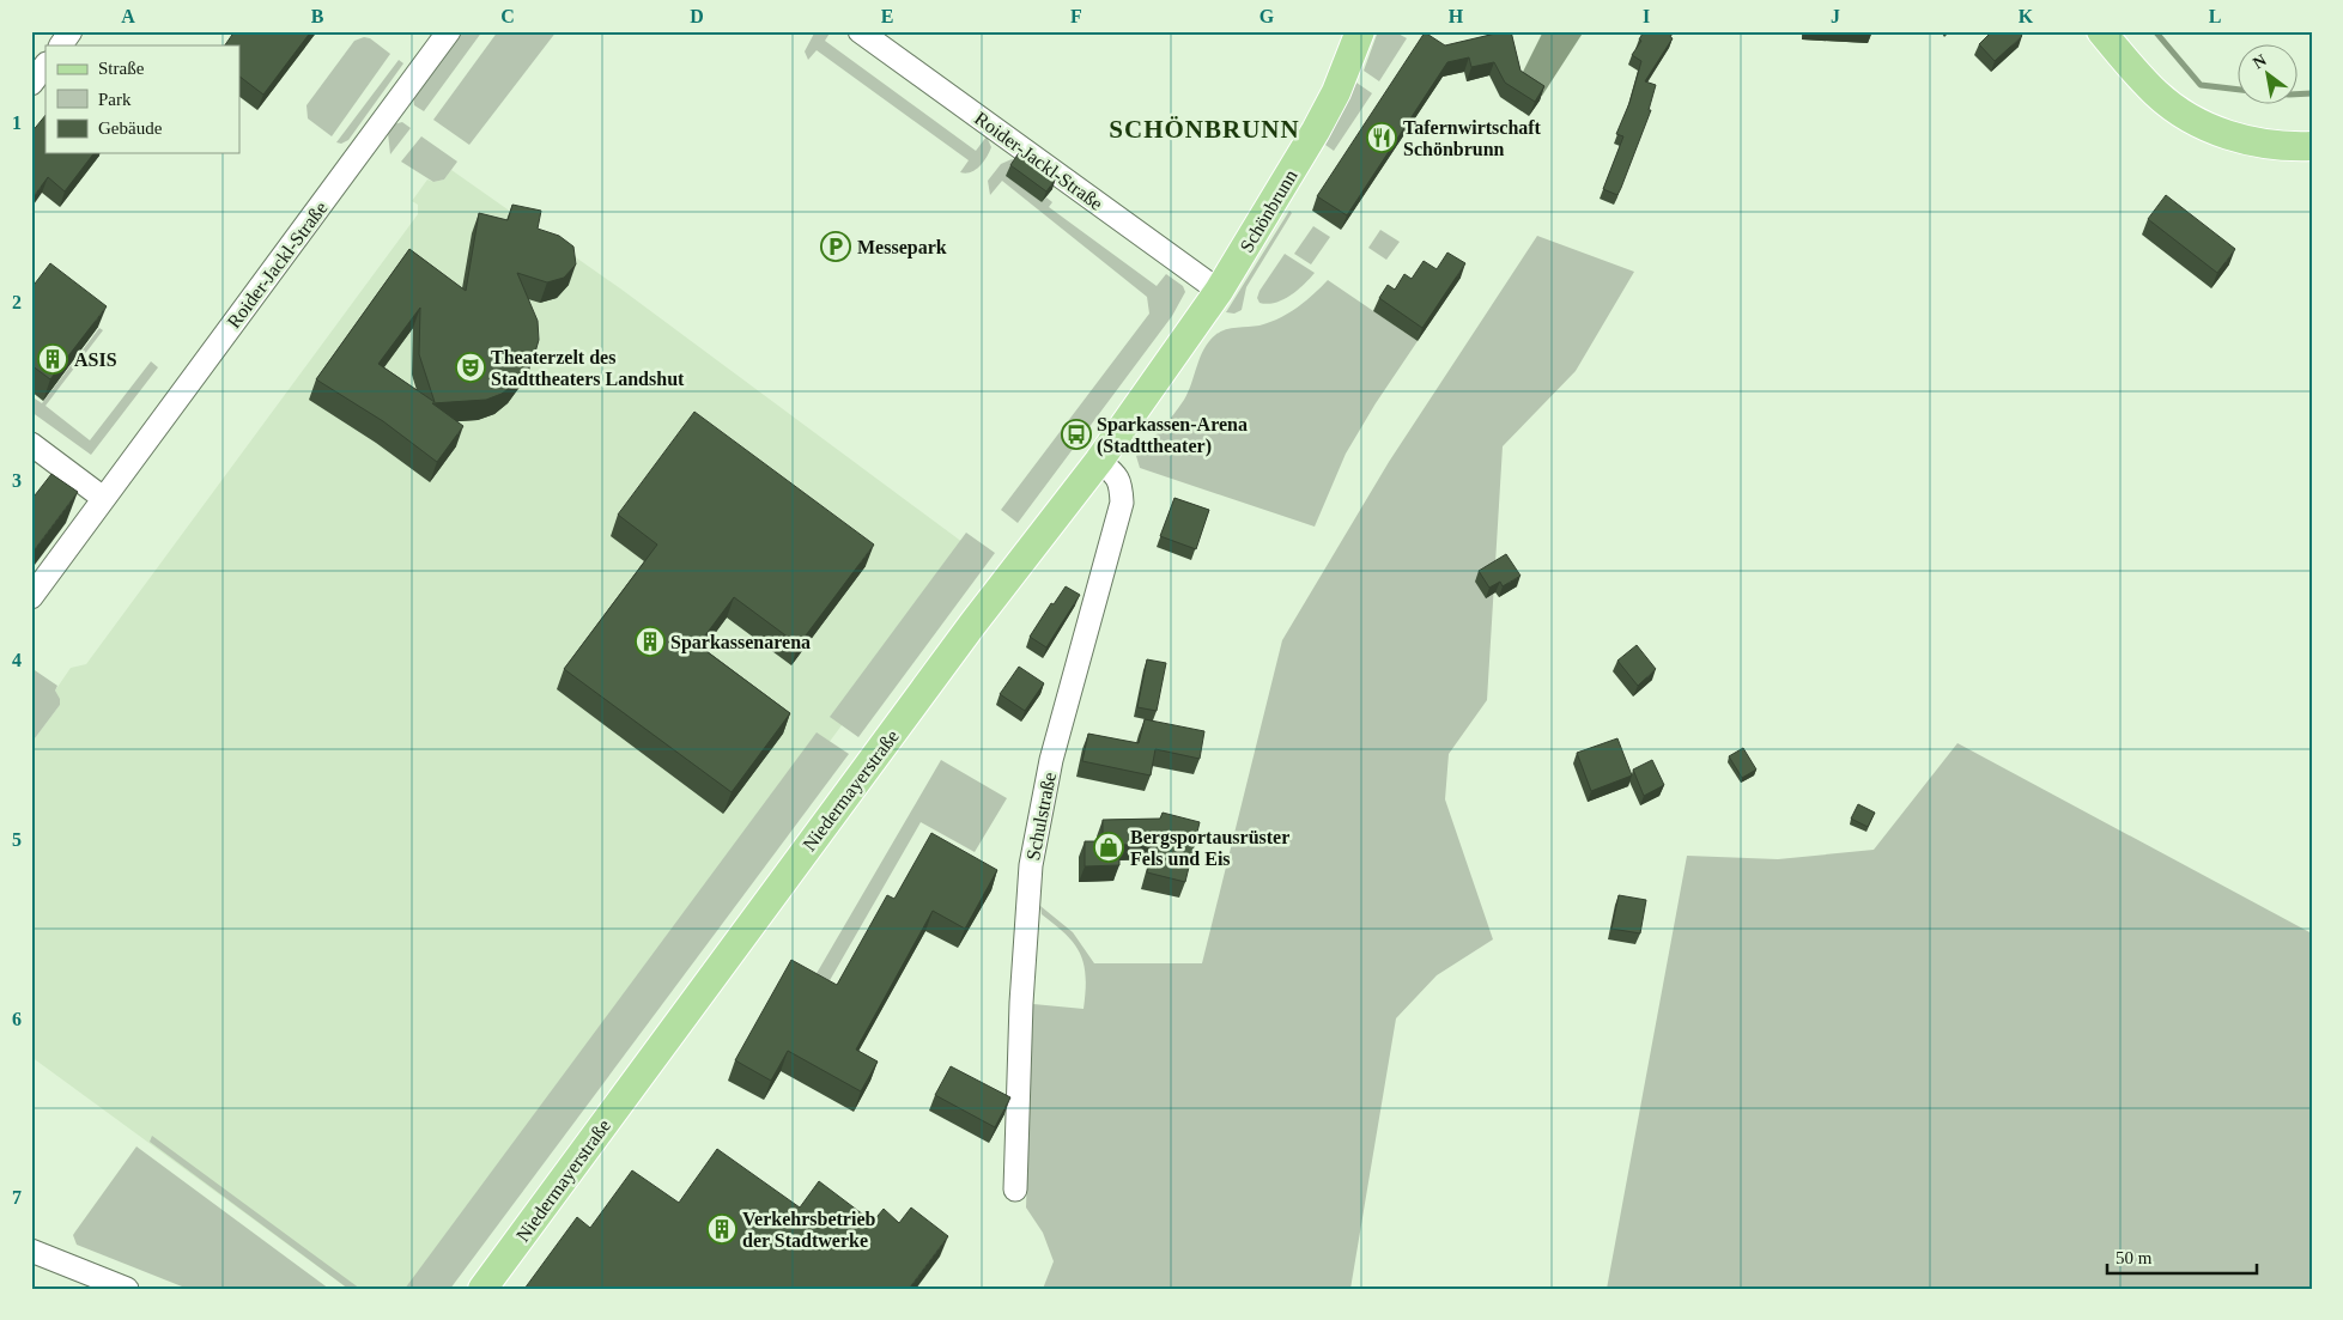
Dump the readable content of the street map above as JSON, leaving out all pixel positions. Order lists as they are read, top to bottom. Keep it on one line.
{"streets":{"main road":["Schönbrunn","Niedermayerstraße"],"street":["Roider-Jackl-Straße","Schulstraße"]},"crossings":[["Roider-Jackl-Straße","Schönbrunn"],["Roider-Jackl-Straße","Niedermayerstraße"],["Schönbrunn","Niedermayerstraße"],["Niedermayerstraße","Schulstraße"]],"districts":["SCHÖNBRUNN"],"places":{"restaurant":["Tafernwirtschaft Schönbrunn"],"parking":["Messepark"],"building":["ASIS","Sparkassenarena","Verkehrsbetrieb der Stadtwerke"],"theatre":["Theaterzelt des Stadttheaters Landshut"],"bus stop":["Sparkassen-Arena (Stadttheater)"],"shop":["Bergsportausrüster Fels und Eis"]},"legend":["Straße","Park","Gebäude"],"scale_bar":"50 m","north":"top left","grid":{"columns":["A","B","C","D","E","F","G","H","I","J","K","L"],"rows":["1","2","3","4","5","6","7"]}}
